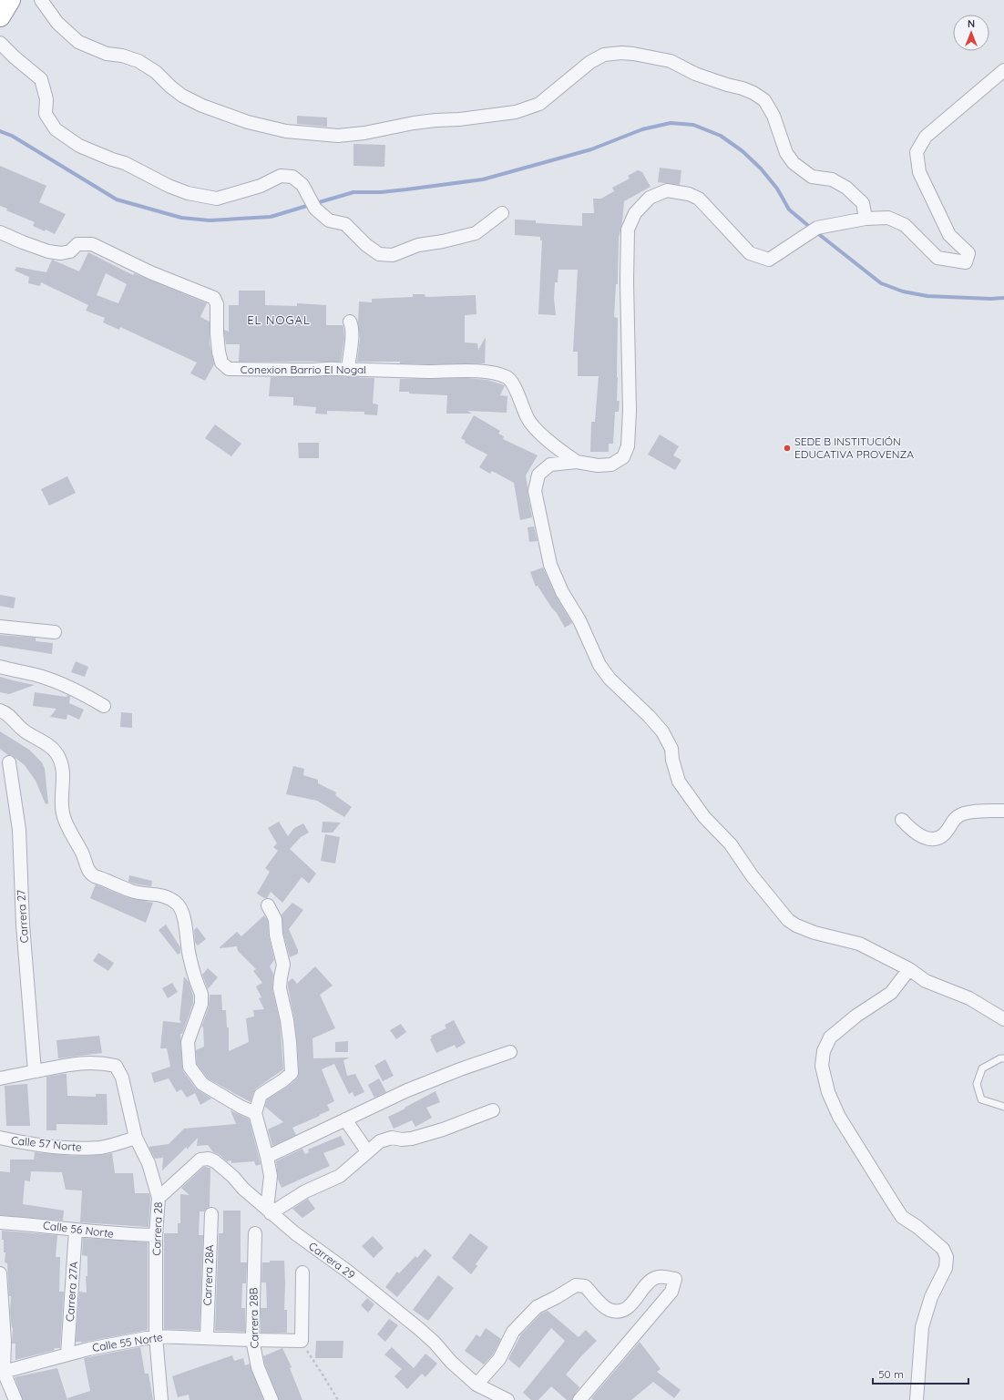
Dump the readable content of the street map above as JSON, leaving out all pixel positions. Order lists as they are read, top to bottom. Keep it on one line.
{"streets":{"street":["Conexion Barrio El Nogal","Carrera 27","Calle 57 Norte","Carrera 28","Calle 56 Norte","Carrera 29","Carrera 28A","Carrera 27A","Carrera 28B","Calle 55 Norte"]},"crossings":[["Carrera 27","Carrera 28"],["Calle 57 Norte","Carrera 28"],["Carrera 28","Calle 56 Norte"],["Carrera 28","Carrera 29"],["Carrera 28","Calle 55 Norte"],["Calle 56 Norte","Carrera 27A"],["Carrera 28A","Calle 55 Norte"],["Carrera 27A","Calle 55 Norte"],["Carrera 28B","Calle 55 Norte"]],"districts":["EL NOGAL"],"places":["SEDE B INSTITUCIÓN EDUCATIVA PROVENZA"],"scale_bar":"50 m","north":"top"}
